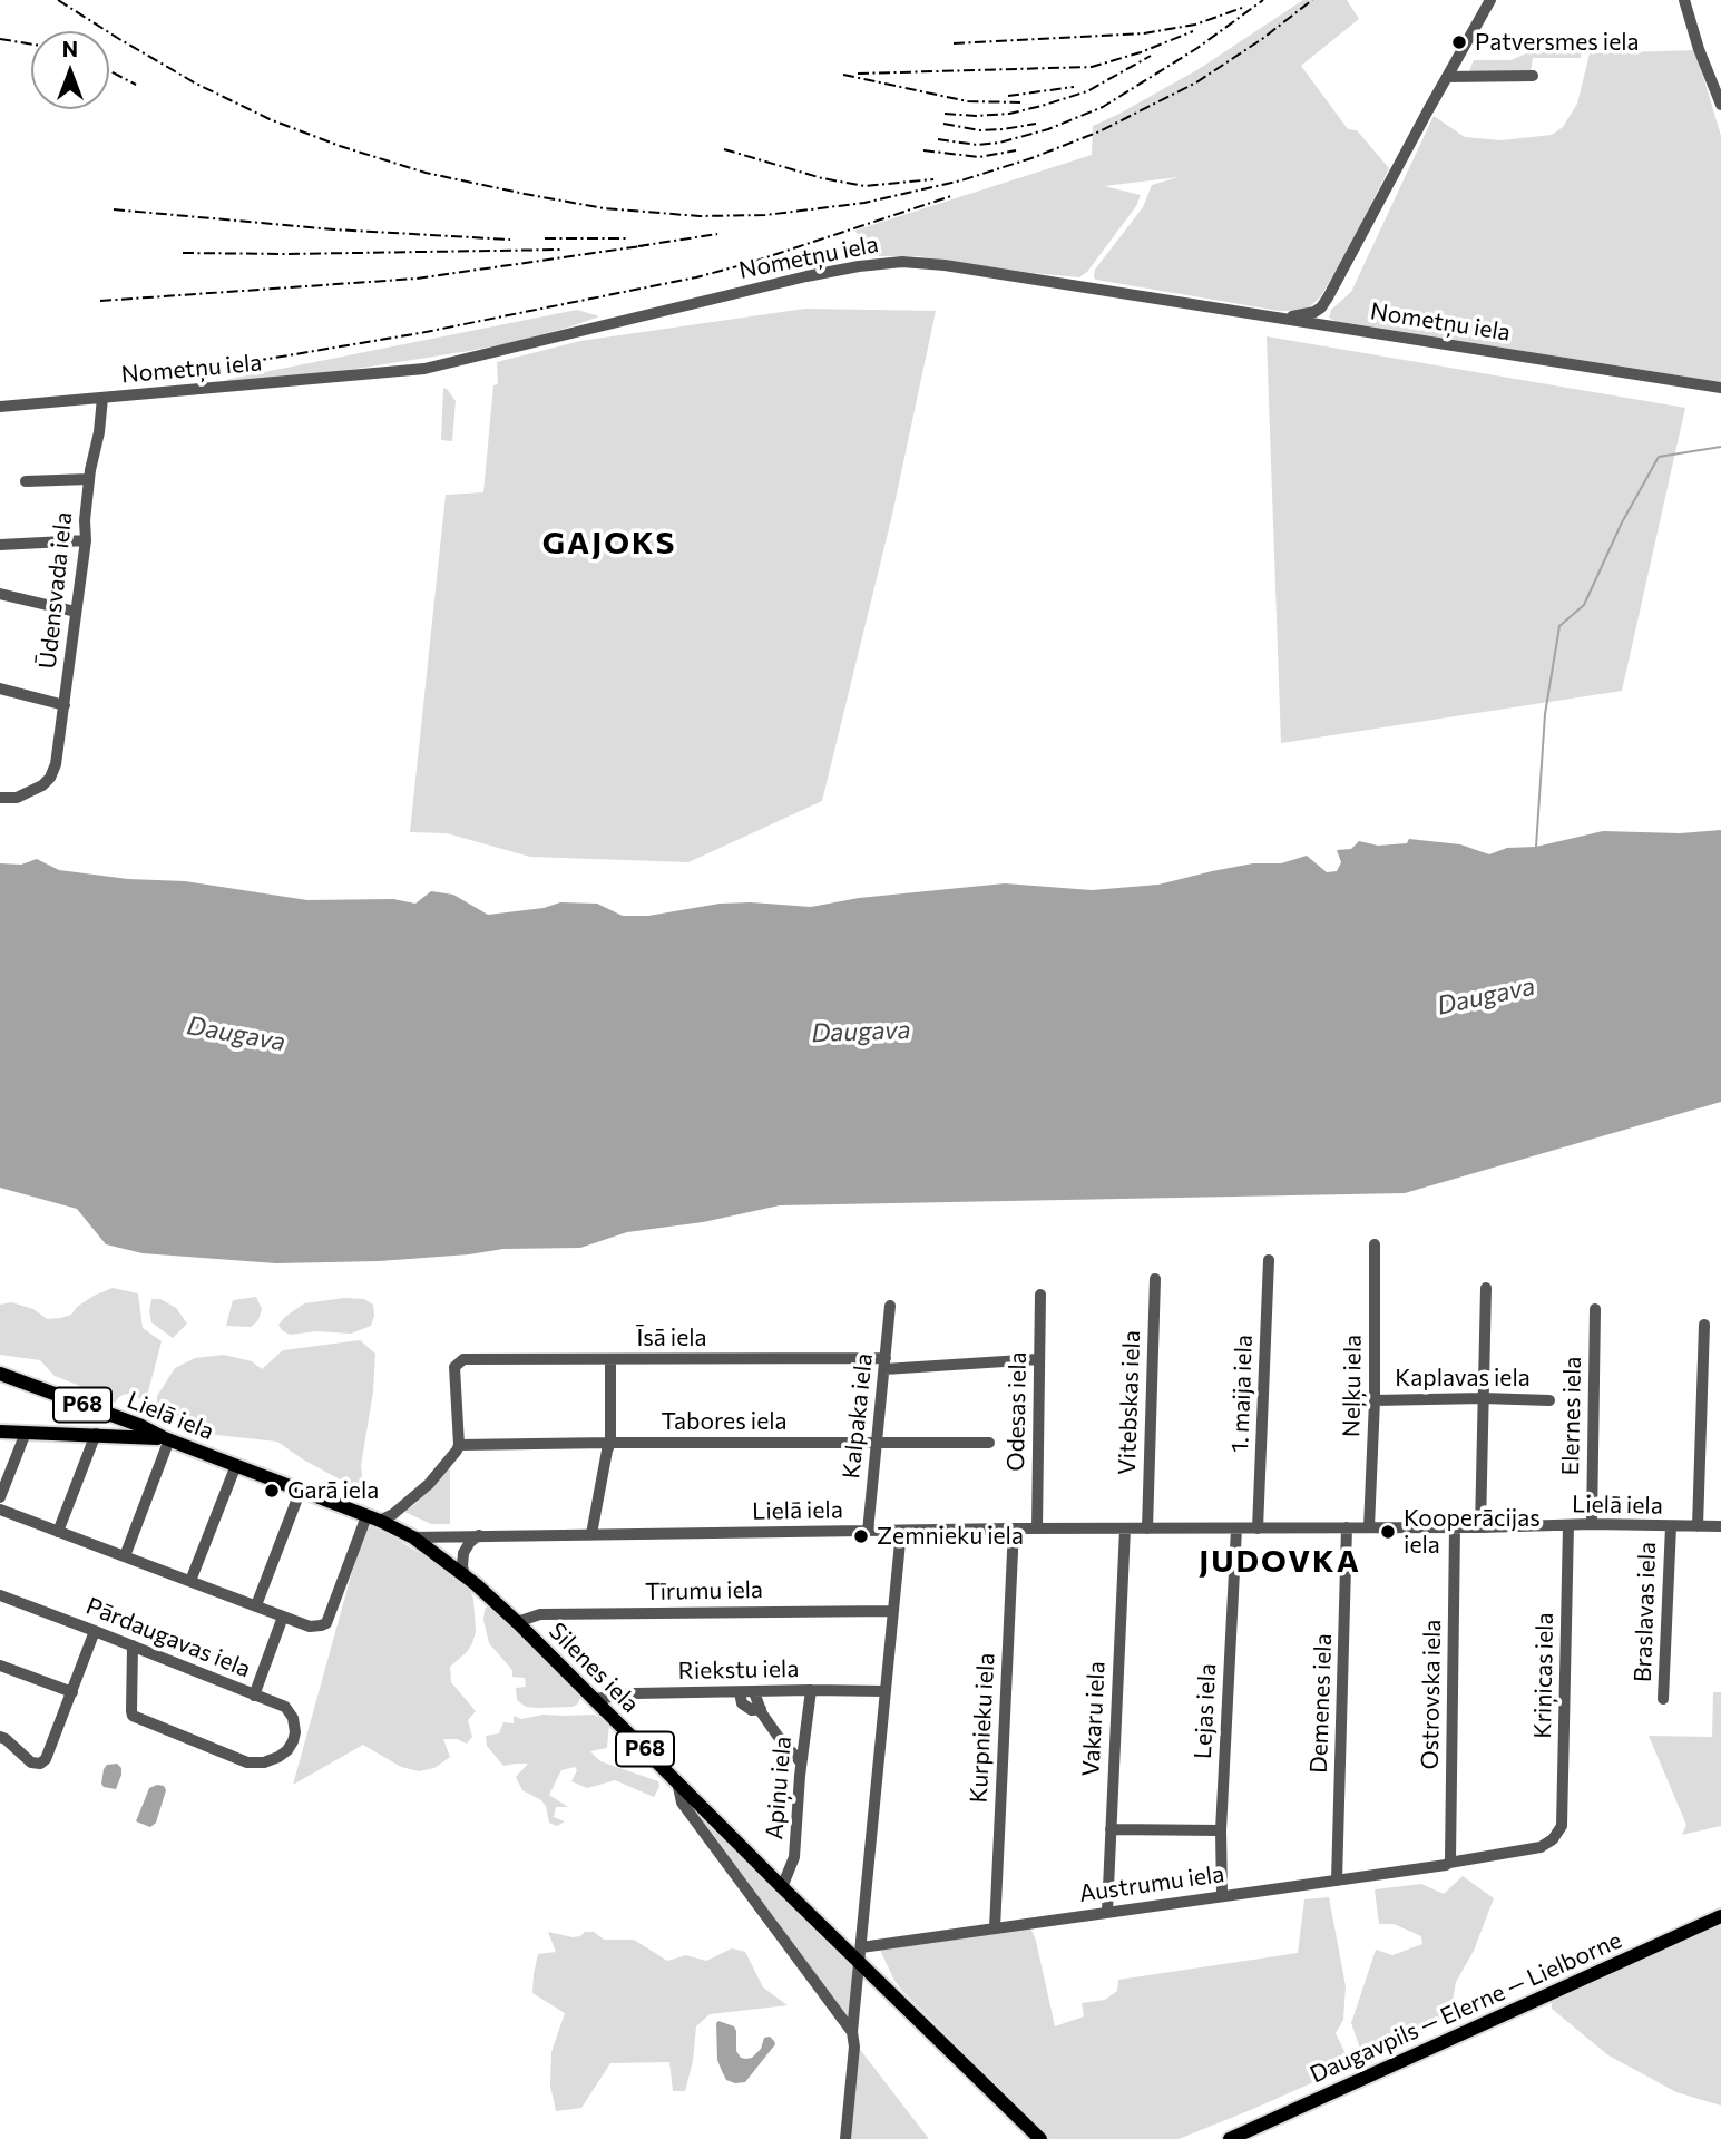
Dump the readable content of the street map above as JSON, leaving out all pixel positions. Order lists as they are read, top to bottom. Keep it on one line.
{"streets":{"main road":["P68","Lielā iela","Silenes iela","Daugavpils — Elerne — Lielborne"],"street":["Nometņu iela","Ūdensvada iela","Īsā iela","Kaplavas iela","Neļķu iela","1. maija iela","Vitebskas iela","Odesas iela","Kalpaka iela","Elernes iela","Tabores iela","Tīrumu iela","Braslavas iela","Pārdaugavas iela","Riekstu iela","Kriņicas iela","Ostrovska iela","Demenes iela","Lejas iela","Vakaru iela","Kurpnieku iela","Apiņu iela","Austrumu iela"]},"crossings":[["Nometņu iela","Ūdensvada iela"],["Īsā iela","Odesas iela"],["Īsā iela","Kalpaka iela"],["Īsā iela","Tabores iela"],["Kaplavas iela","Neļķu iela"],["Neļķu iela","Lielā iela"],["1. maija iela","Lielā iela"],["Vitebskas iela","Lielā iela"],["P68","Lielā iela"],["P68","Silenes iela"],["P68","Austrumu iela"],["Odesas iela","Lielā iela"],["Lielā iela","Kalpaka iela"],["Lielā iela","Elernes iela"],["Lielā iela","Braslavas iela"],["Lielā iela","Silenes iela"],["Lielā iela","Kriņicas iela"],["Lielā iela","Ostrovska iela"],["Lielā iela","Demenes iela"],["Lielā iela","Lejas iela"],["Lielā iela","Vakaru iela"],["Lielā iela","Kurpnieku iela"],["Kalpaka iela","Tabores iela"],["Tīrumu iela","Silenes iela"],["Silenes iela","Riekstu iela"],["Silenes iela","Apiņu iela"],["Silenes iela","Austrumu iela"],["Riekstu iela","Apiņu iela"],["Kriņicas iela","Austrumu iela"],["Ostrovska iela","Austrumu iela"],["Demenes iela","Austrumu iela"],["Lejas iela","Austrumu iela"],["Vakaru iela","Austrumu iela"],["Kurpnieku iela","Austrumu iela"]],"districts":["GAJOKS","JUDOVKA"],"water":["Daugava"],"places":["Patversmes iela","Garā iela","Kooperācijas iela","Zemnieku iela"],"north":"top"}
